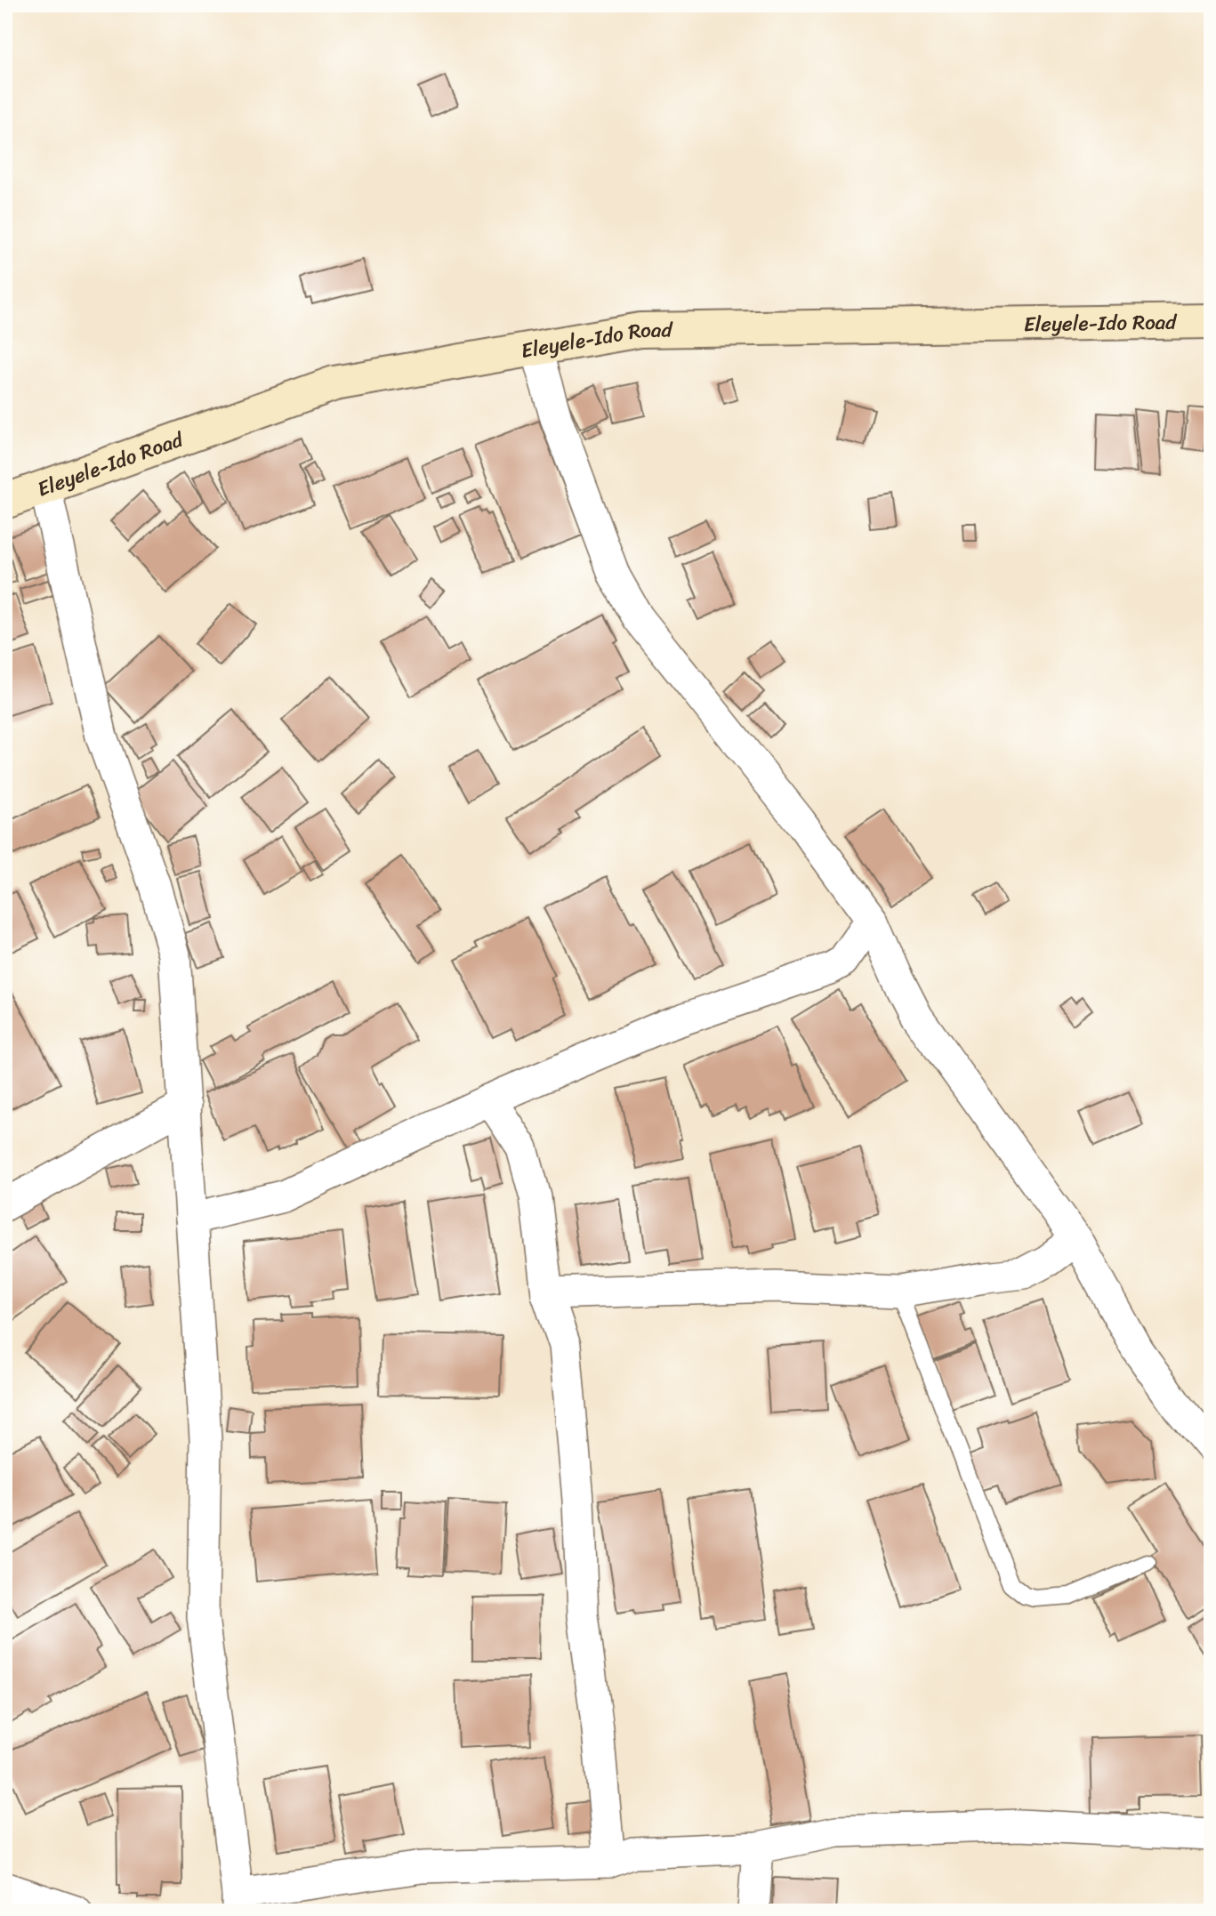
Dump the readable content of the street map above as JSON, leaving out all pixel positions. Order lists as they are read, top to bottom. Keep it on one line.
{"streets":{"main road":["Eleyele-Ido Road"]}}
